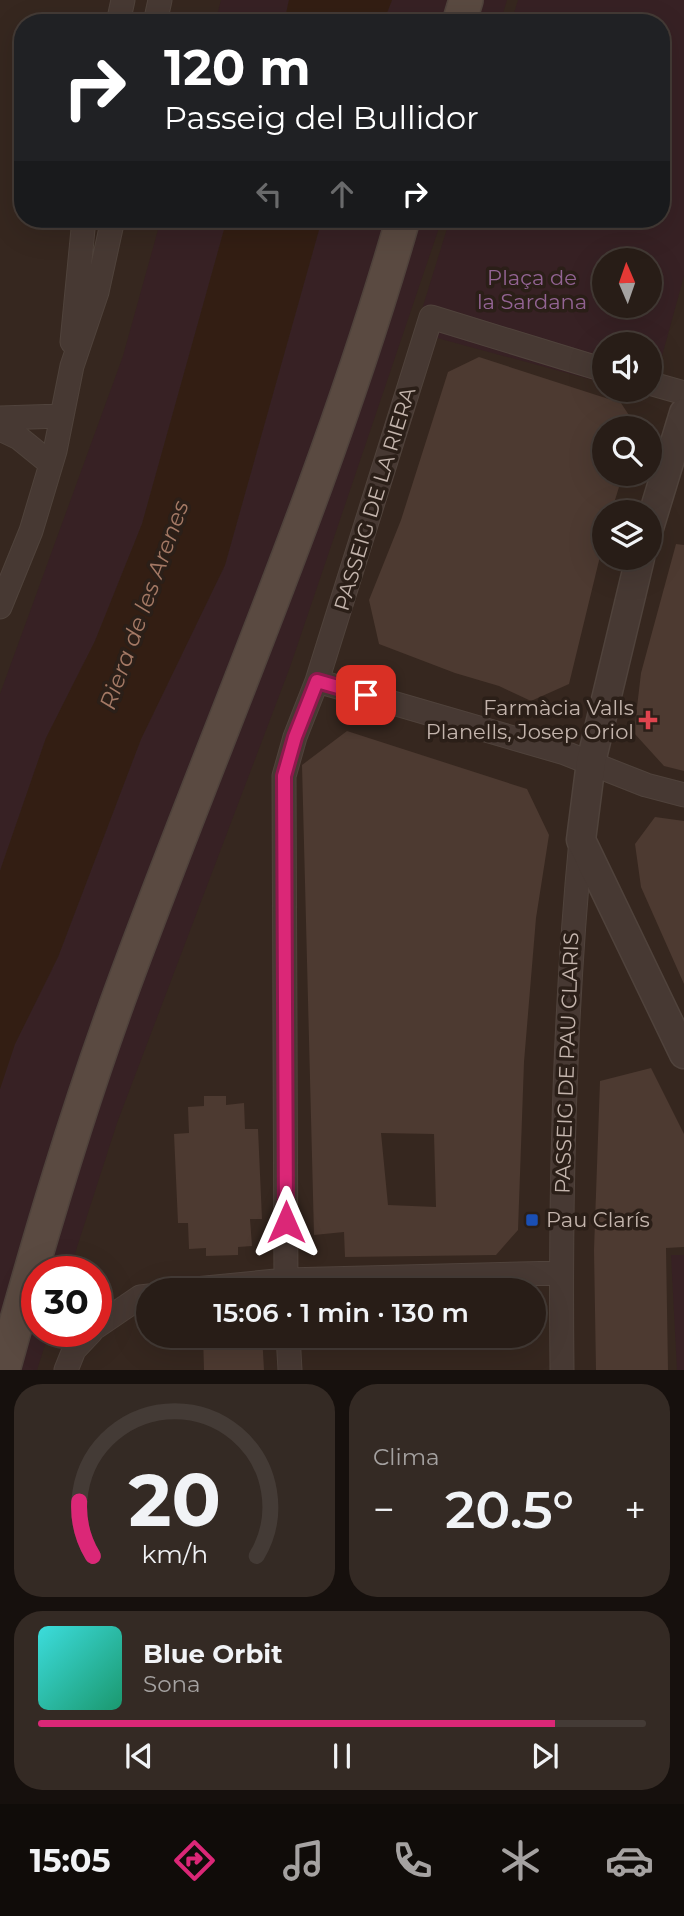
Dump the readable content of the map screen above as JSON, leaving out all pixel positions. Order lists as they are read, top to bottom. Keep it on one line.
{"streets":{"street":["PASSEIG DE LA RIERA","PASSEIG DE PAU CLARIS"]},"water":["Riera de les Arenes"],"parks":["Plaça de la Sardana"],"places":{"health":["Farmàcia Valls Planells, Josep Oriol"],"transit":["Pau Clarís"]},"north":"top","page":{"turn":["120 m","Passeig del Bullidor"],"limit":"30","trip":"15:06 · 1 min · 130 m","tile":"Clima","heat":["−","20.5°","+"],"song":["Blue Orbit","Sona"],"tabs":"15:05","gauge":["20","km/h"]}}
